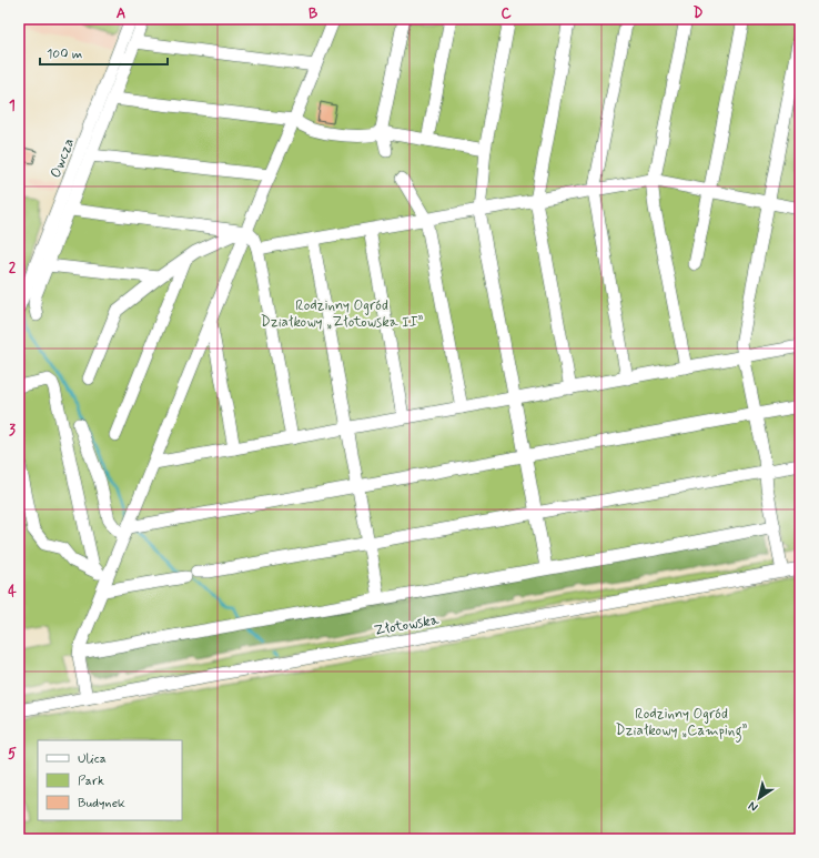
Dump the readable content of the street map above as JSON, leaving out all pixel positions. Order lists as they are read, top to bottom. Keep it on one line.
{"streets":{"street":["Owcza","Złotowska"]},"parks":["Rodzinny Ogród Działkowy „Złotowska II”","Rodzinny Ogród Działkowy „Camping”"],"legend":["Ulica","Park","Budynek"],"scale_bar":"100 m","north":"bottom left","grid":{"columns":["A","B","C","D"],"rows":["1","2","3","4","5"]}}
